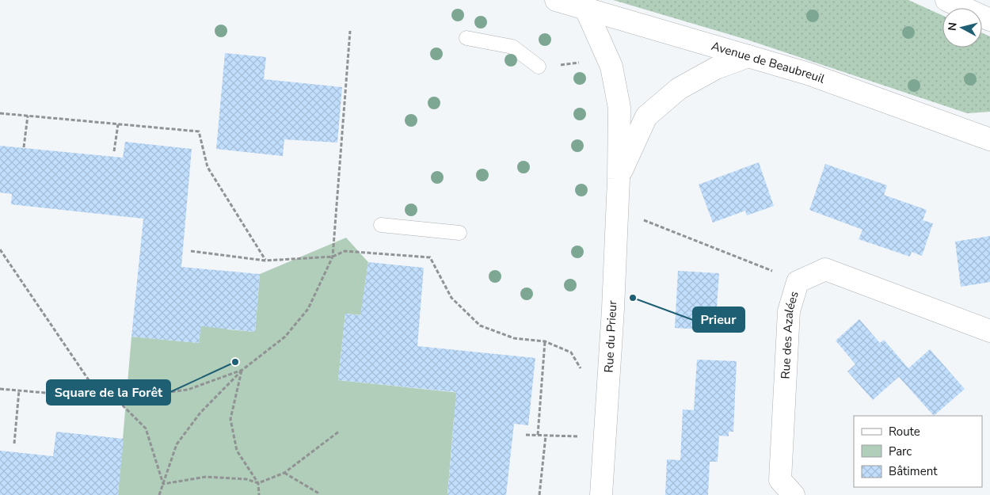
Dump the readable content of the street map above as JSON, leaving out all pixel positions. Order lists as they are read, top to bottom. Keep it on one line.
{"streets":{"street":["Avenue de Beaubreuil","Rue des Azalées","Rue du Prieur"]},"crossings":[["Avenue de Beaubreuil","Rue du Prieur"]],"places":["Prieur","Square de la Forêt"],"legend":["Route","Parc","Bâtiment"],"north":"left"}
